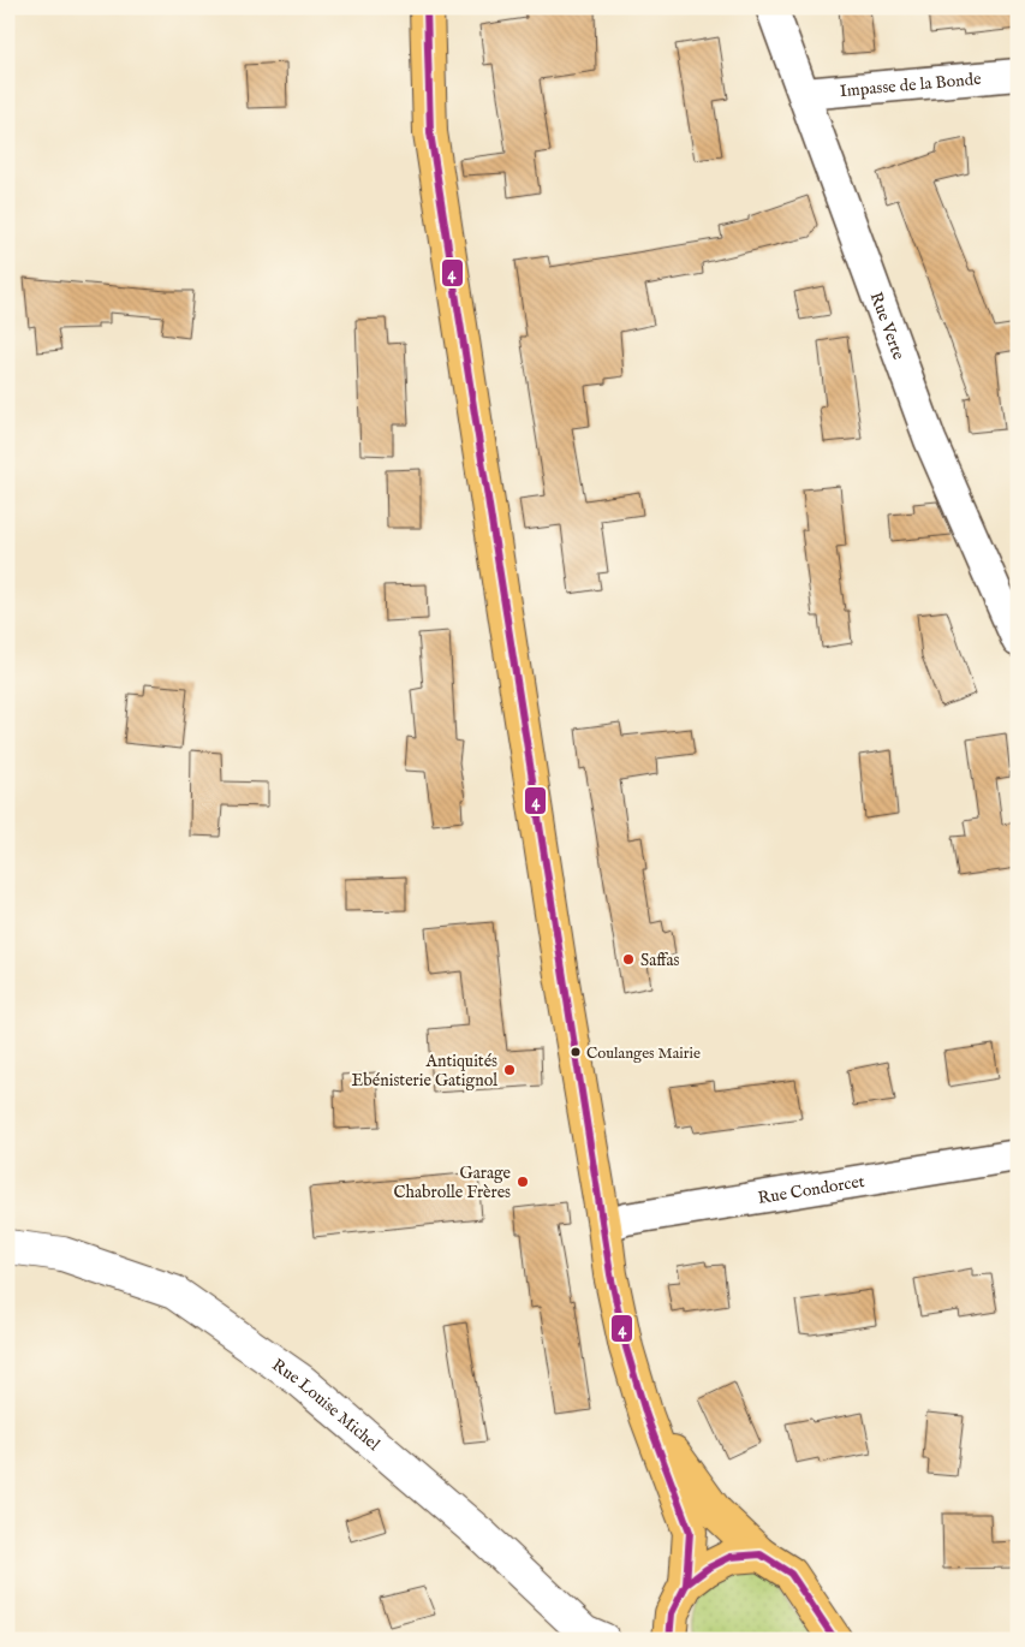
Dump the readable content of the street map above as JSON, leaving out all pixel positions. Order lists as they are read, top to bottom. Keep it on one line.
{"streets":{"street":["Impasse de la Bonde","Rue Verte","Rue Condorcet","Rue Louise Michel"]},"crossings":[["Impasse de la Bonde","Rue Verte"]],"places":["Saffas","Coulanges Mairie","Antiquités Ebénisterie Gatignol","Garage Chabrolle Frères"],"lines":["transit line 4"]}
